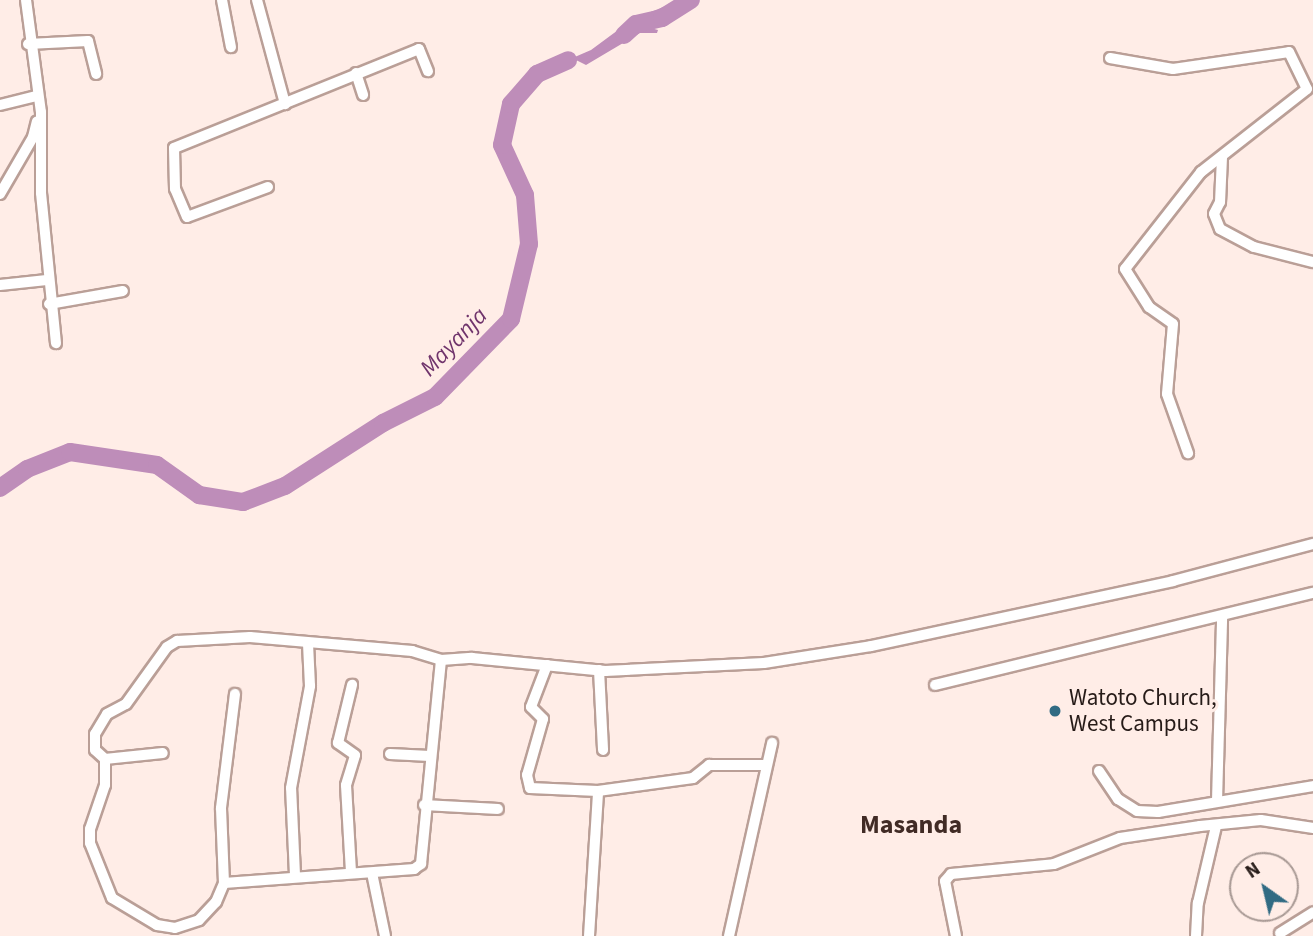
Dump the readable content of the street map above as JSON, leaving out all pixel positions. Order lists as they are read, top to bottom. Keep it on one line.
{"districts":["Masanda"],"water":["Mayanja"],"places":["Watoto Church, West Campus"],"north":"top left"}
